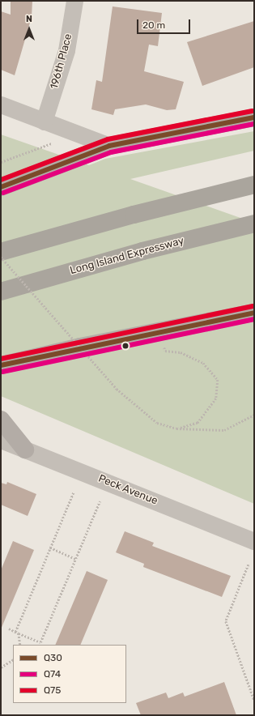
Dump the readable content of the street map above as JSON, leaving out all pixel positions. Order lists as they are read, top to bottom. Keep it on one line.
{"streets":{"highway":["Long Island Expressway"],"street":["196th Place","Peck Avenue"]},"lines":["transit line Q75","transit line Q30","transit line Q74"],"legend":["Q30","Q74","Q75"],"scale_bar":"20 m","north":"top"}
